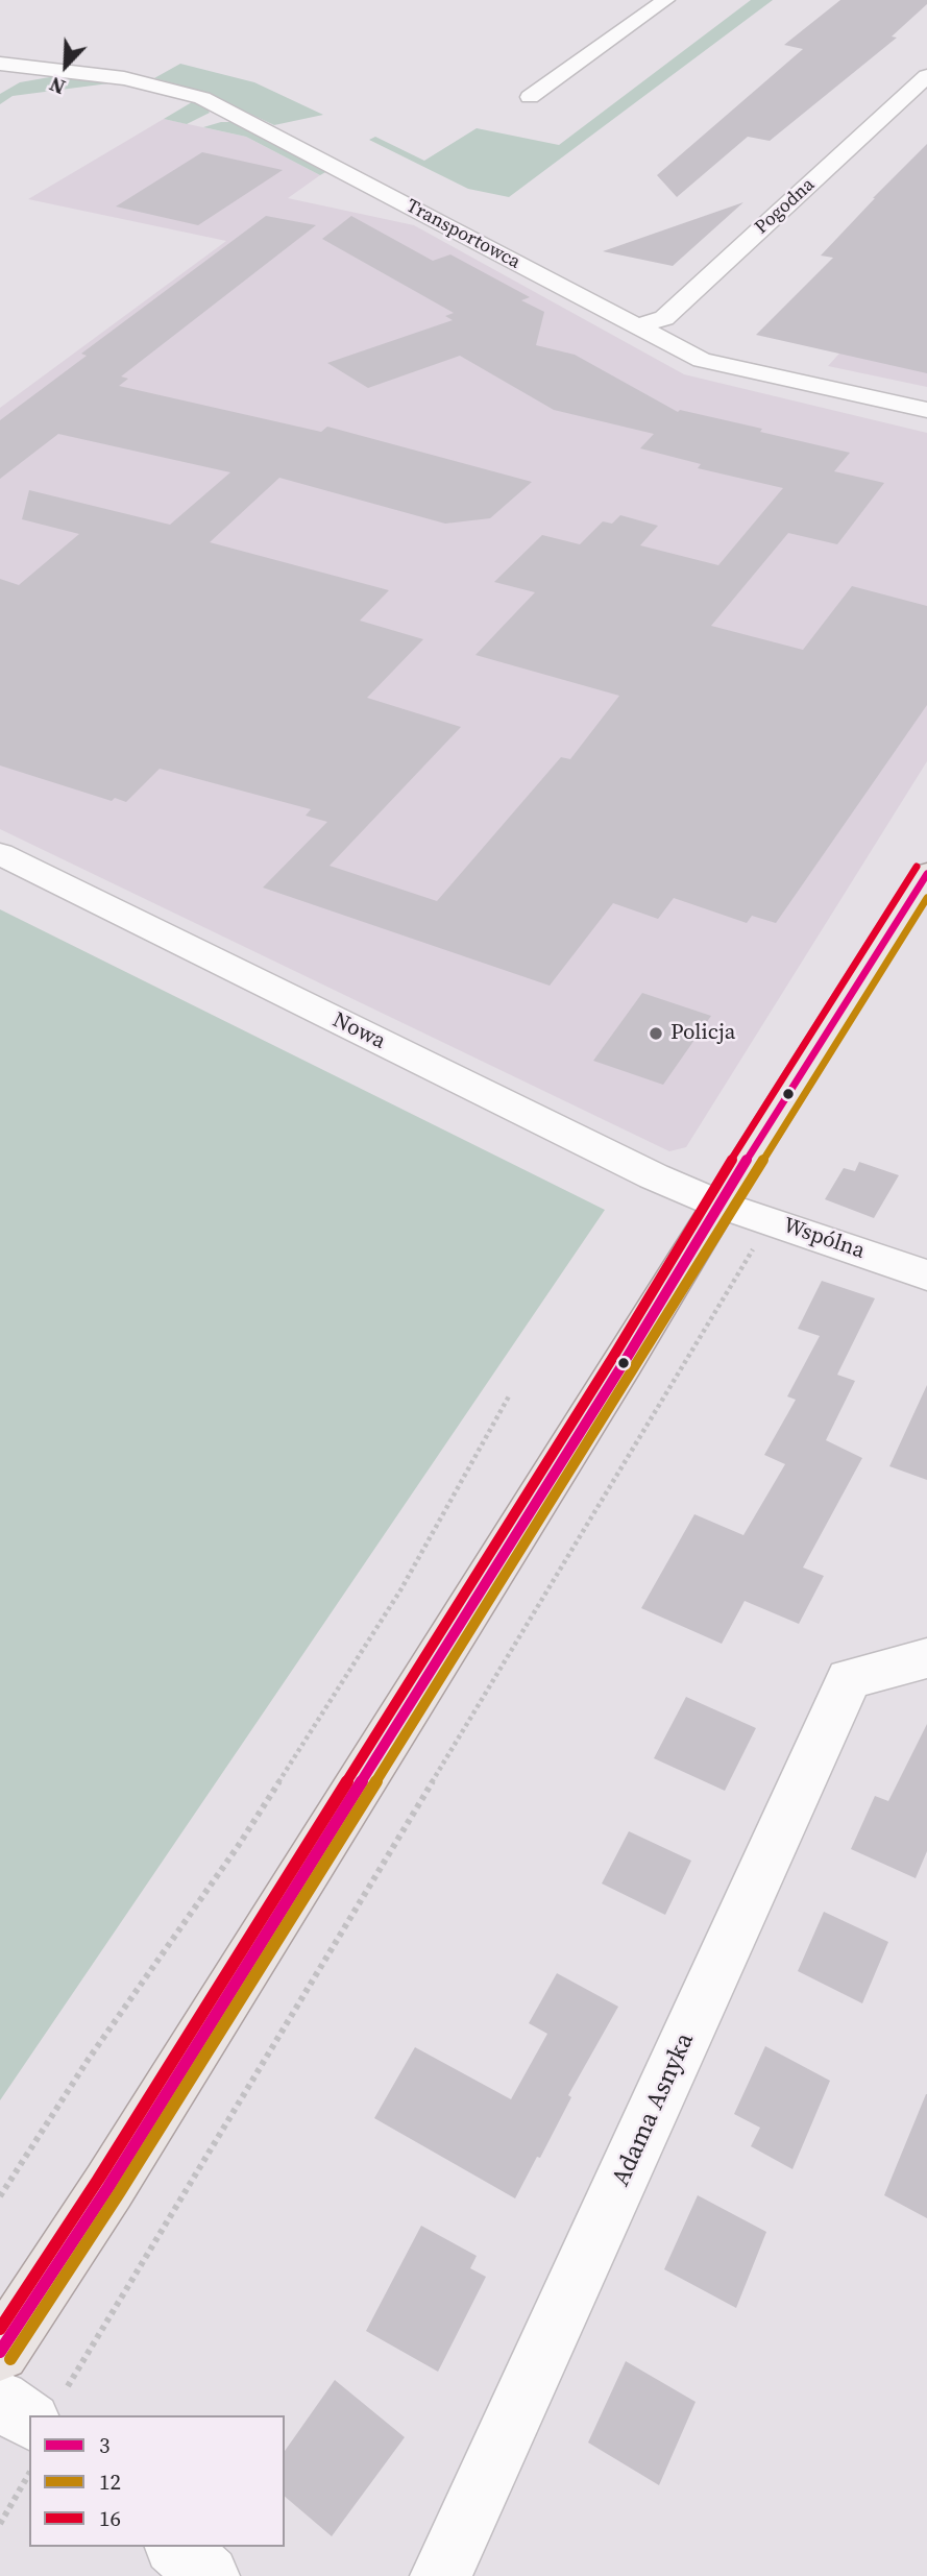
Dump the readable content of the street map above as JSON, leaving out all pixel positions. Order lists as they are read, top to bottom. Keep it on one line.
{"streets":{"street":["Pogodna","Transportowca","Nowa","Wspólna","Adama Asnyka"]},"crossings":[["Pogodna","Transportowca"],["Nowa","Wspólna"]],"places":["Policja"],"lines":["transit line 16","transit line 3","transit line 12"],"legend":["3","12","16"],"north":"bottom left"}
